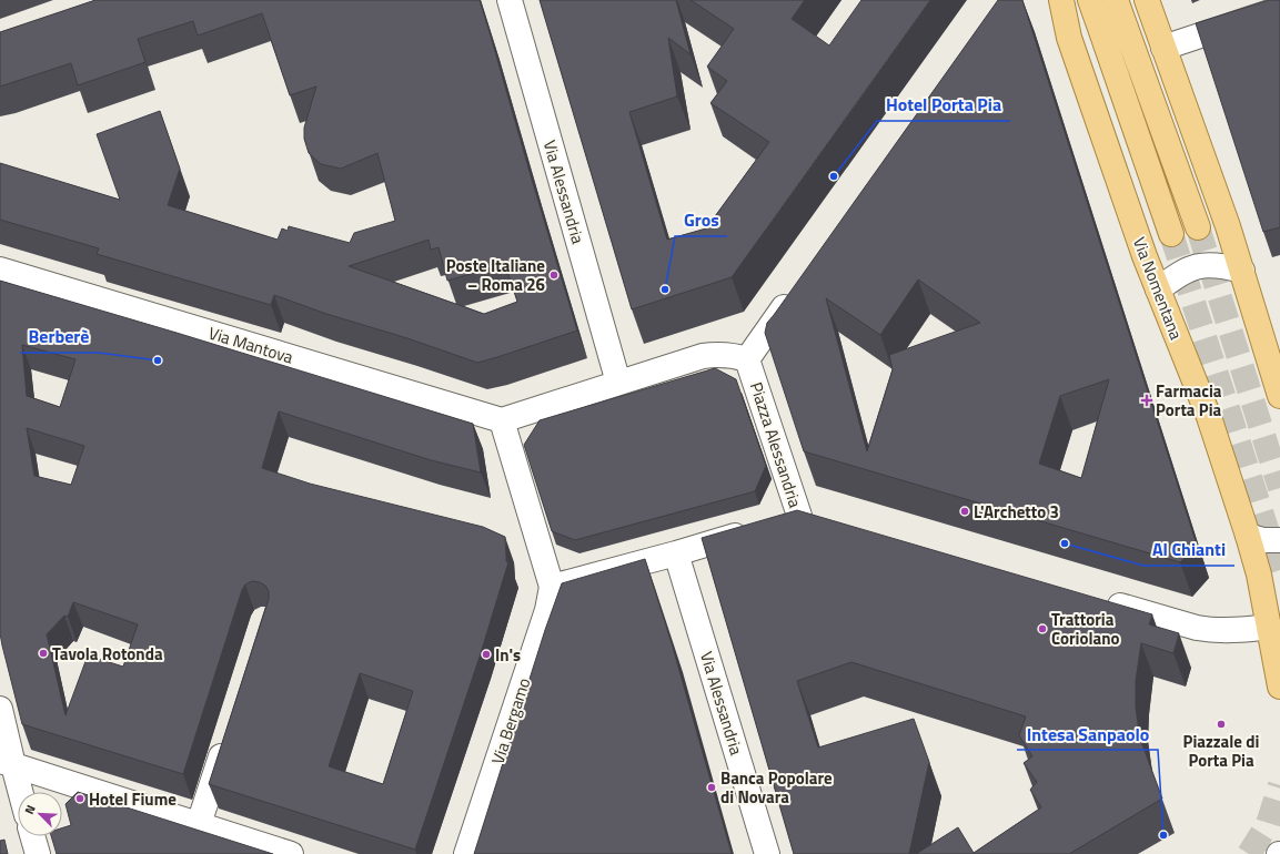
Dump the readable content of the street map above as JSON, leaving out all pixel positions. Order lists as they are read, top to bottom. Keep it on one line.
{"streets":{"main road":["Via Nomentana"],"street":["Via Alessandria","Via Mantova","Piazza Alessandria","Via Bergamo"]},"crossings":[["Via Alessandria","Piazza Alessandria"],["Via Mantova","Piazza Alessandria"],["Piazza Alessandria","Via Bergamo"]],"places":{"other":["Hotel Porta Pia","Poste Italiane – Roma 26","Gros","Berberè","L'Archetto 3","Al Chianti","Trattoria Coriolano","Tavola Rotonda","In's","Piazzale di Porta Pia","Banca Popolare di Novara","Hotel Fiume","Intesa Sanpaolo"],"health":["Farmacia Porta Pia"]},"north":"top left"}
